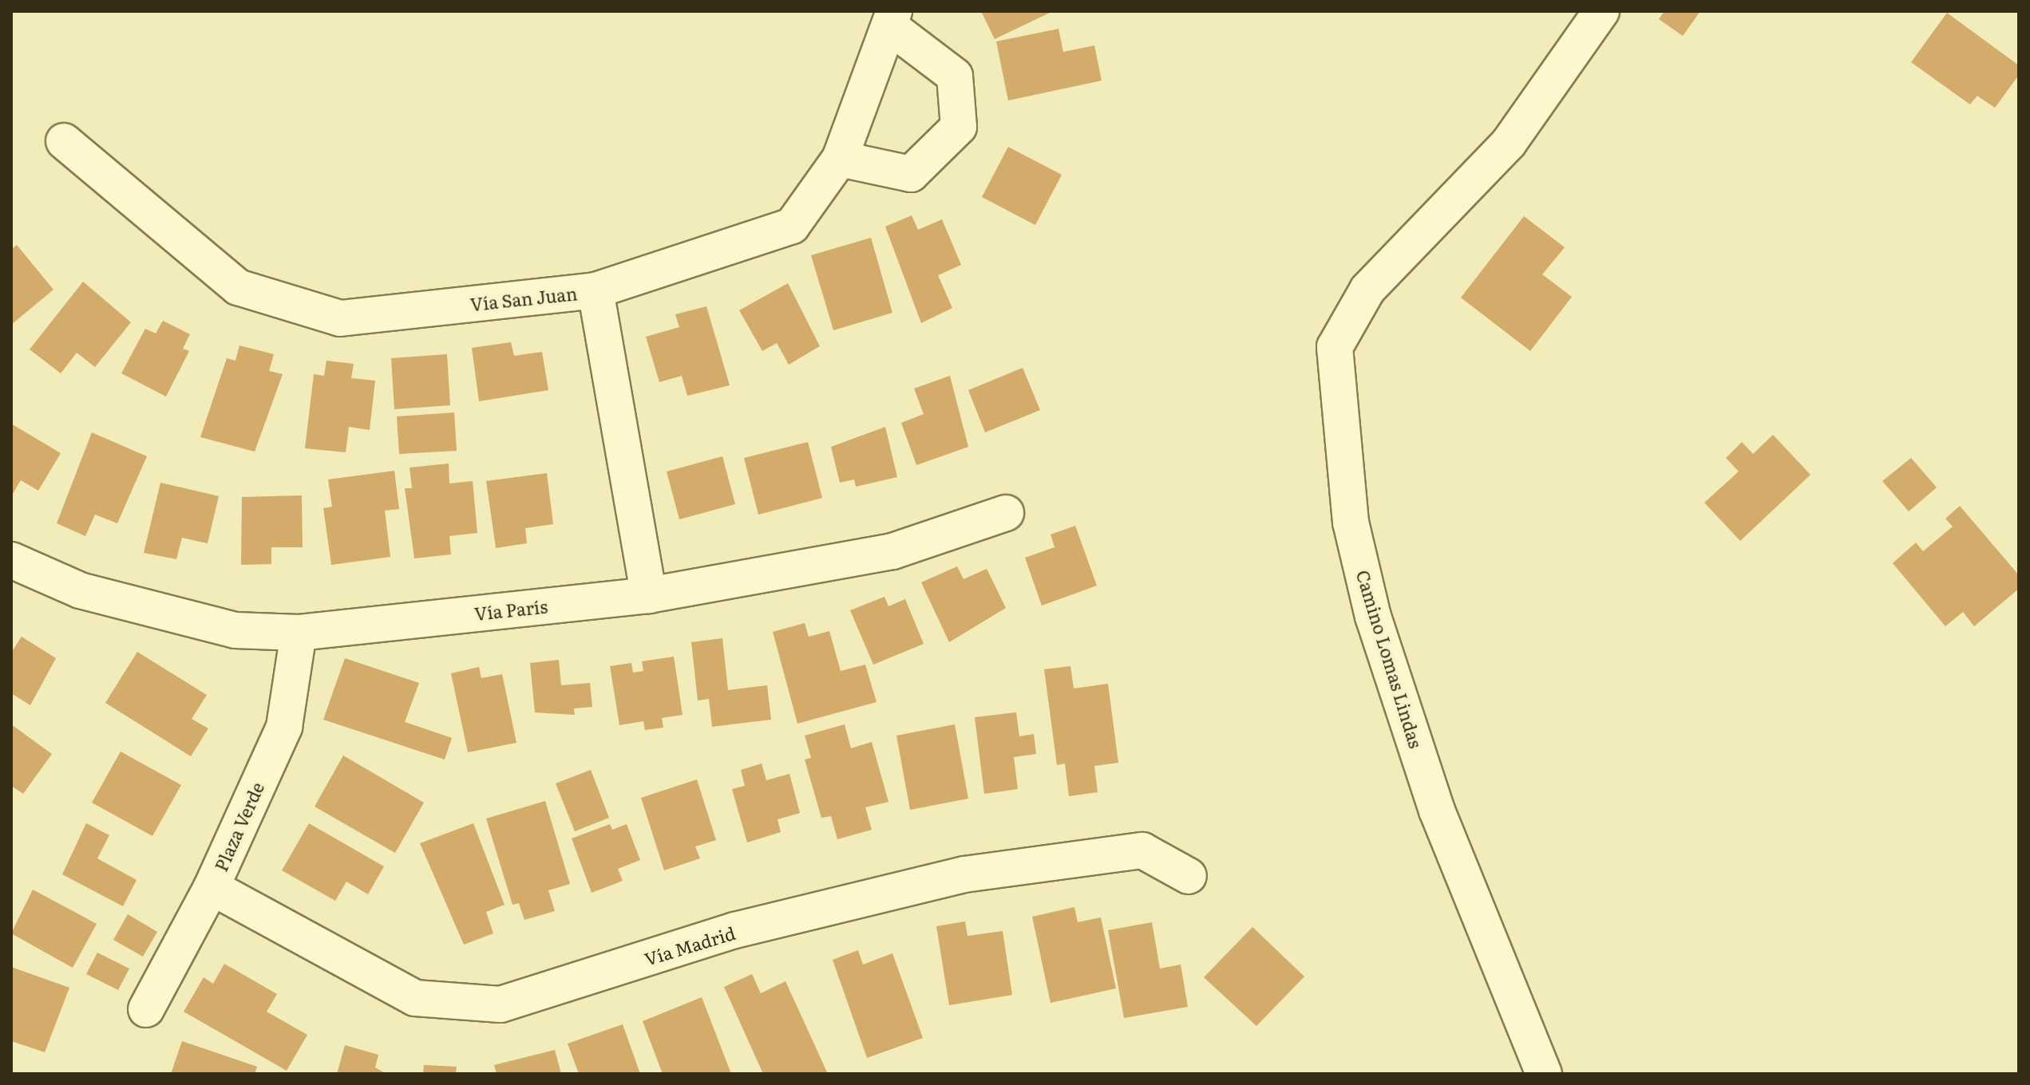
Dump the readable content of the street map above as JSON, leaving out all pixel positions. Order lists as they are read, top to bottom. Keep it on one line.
{"streets":{"street":["Vía San Juan","Vía París","Camino Lomas Lindas","Plaza Verde","Vía Madrid"]},"crossings":[["Vía París","Plaza Verde"],["Plaza Verde","Vía Madrid"]]}
